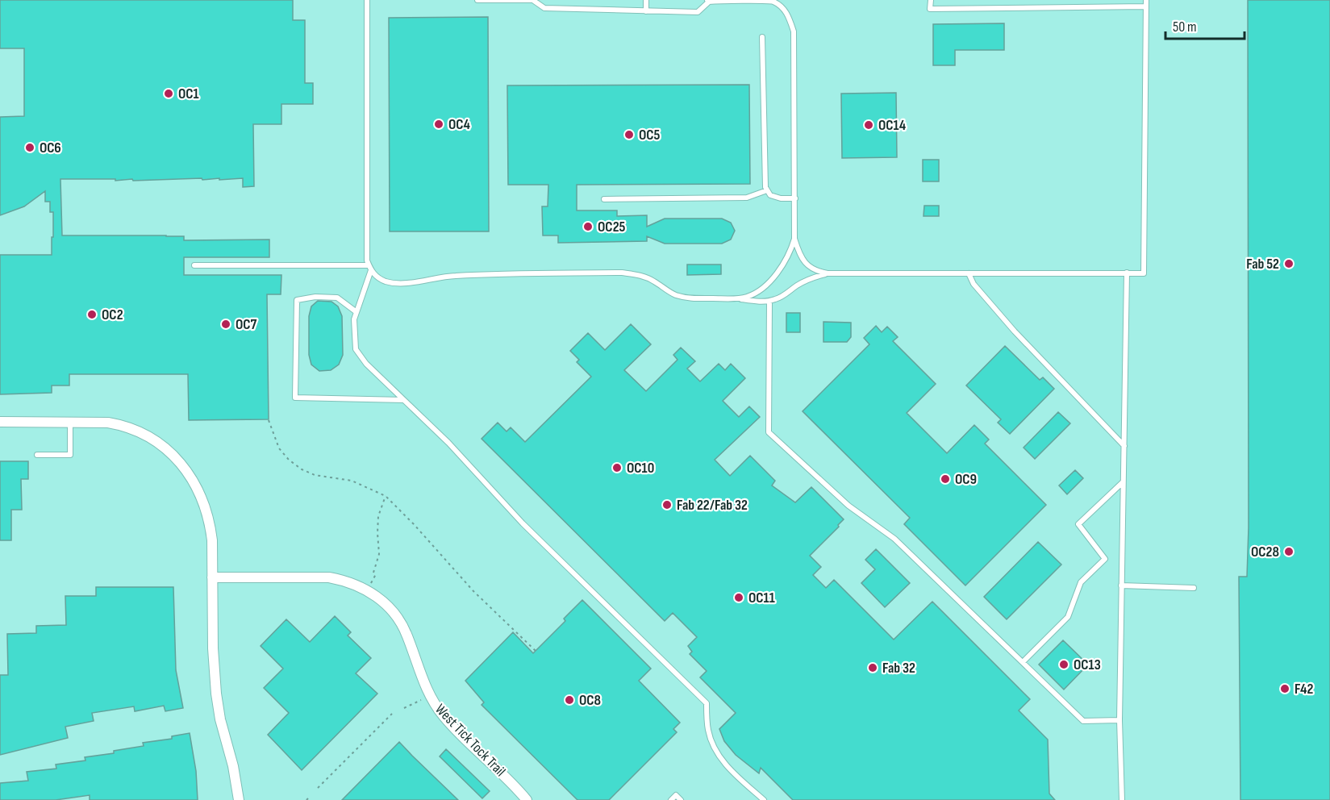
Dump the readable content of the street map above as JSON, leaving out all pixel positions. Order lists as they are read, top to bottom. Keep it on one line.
{"streets":{"street":["West Tick Tock Trail"]},"places":["OC1","OC4","OC14","OC5","OC6","OC25","Fab 52","OC2","OC7","OC10","OC9","Fab 22/Fab 32","OC28","OC11","OC13","Fab 32","F42","OC8"],"scale_bar":"50 m"}
